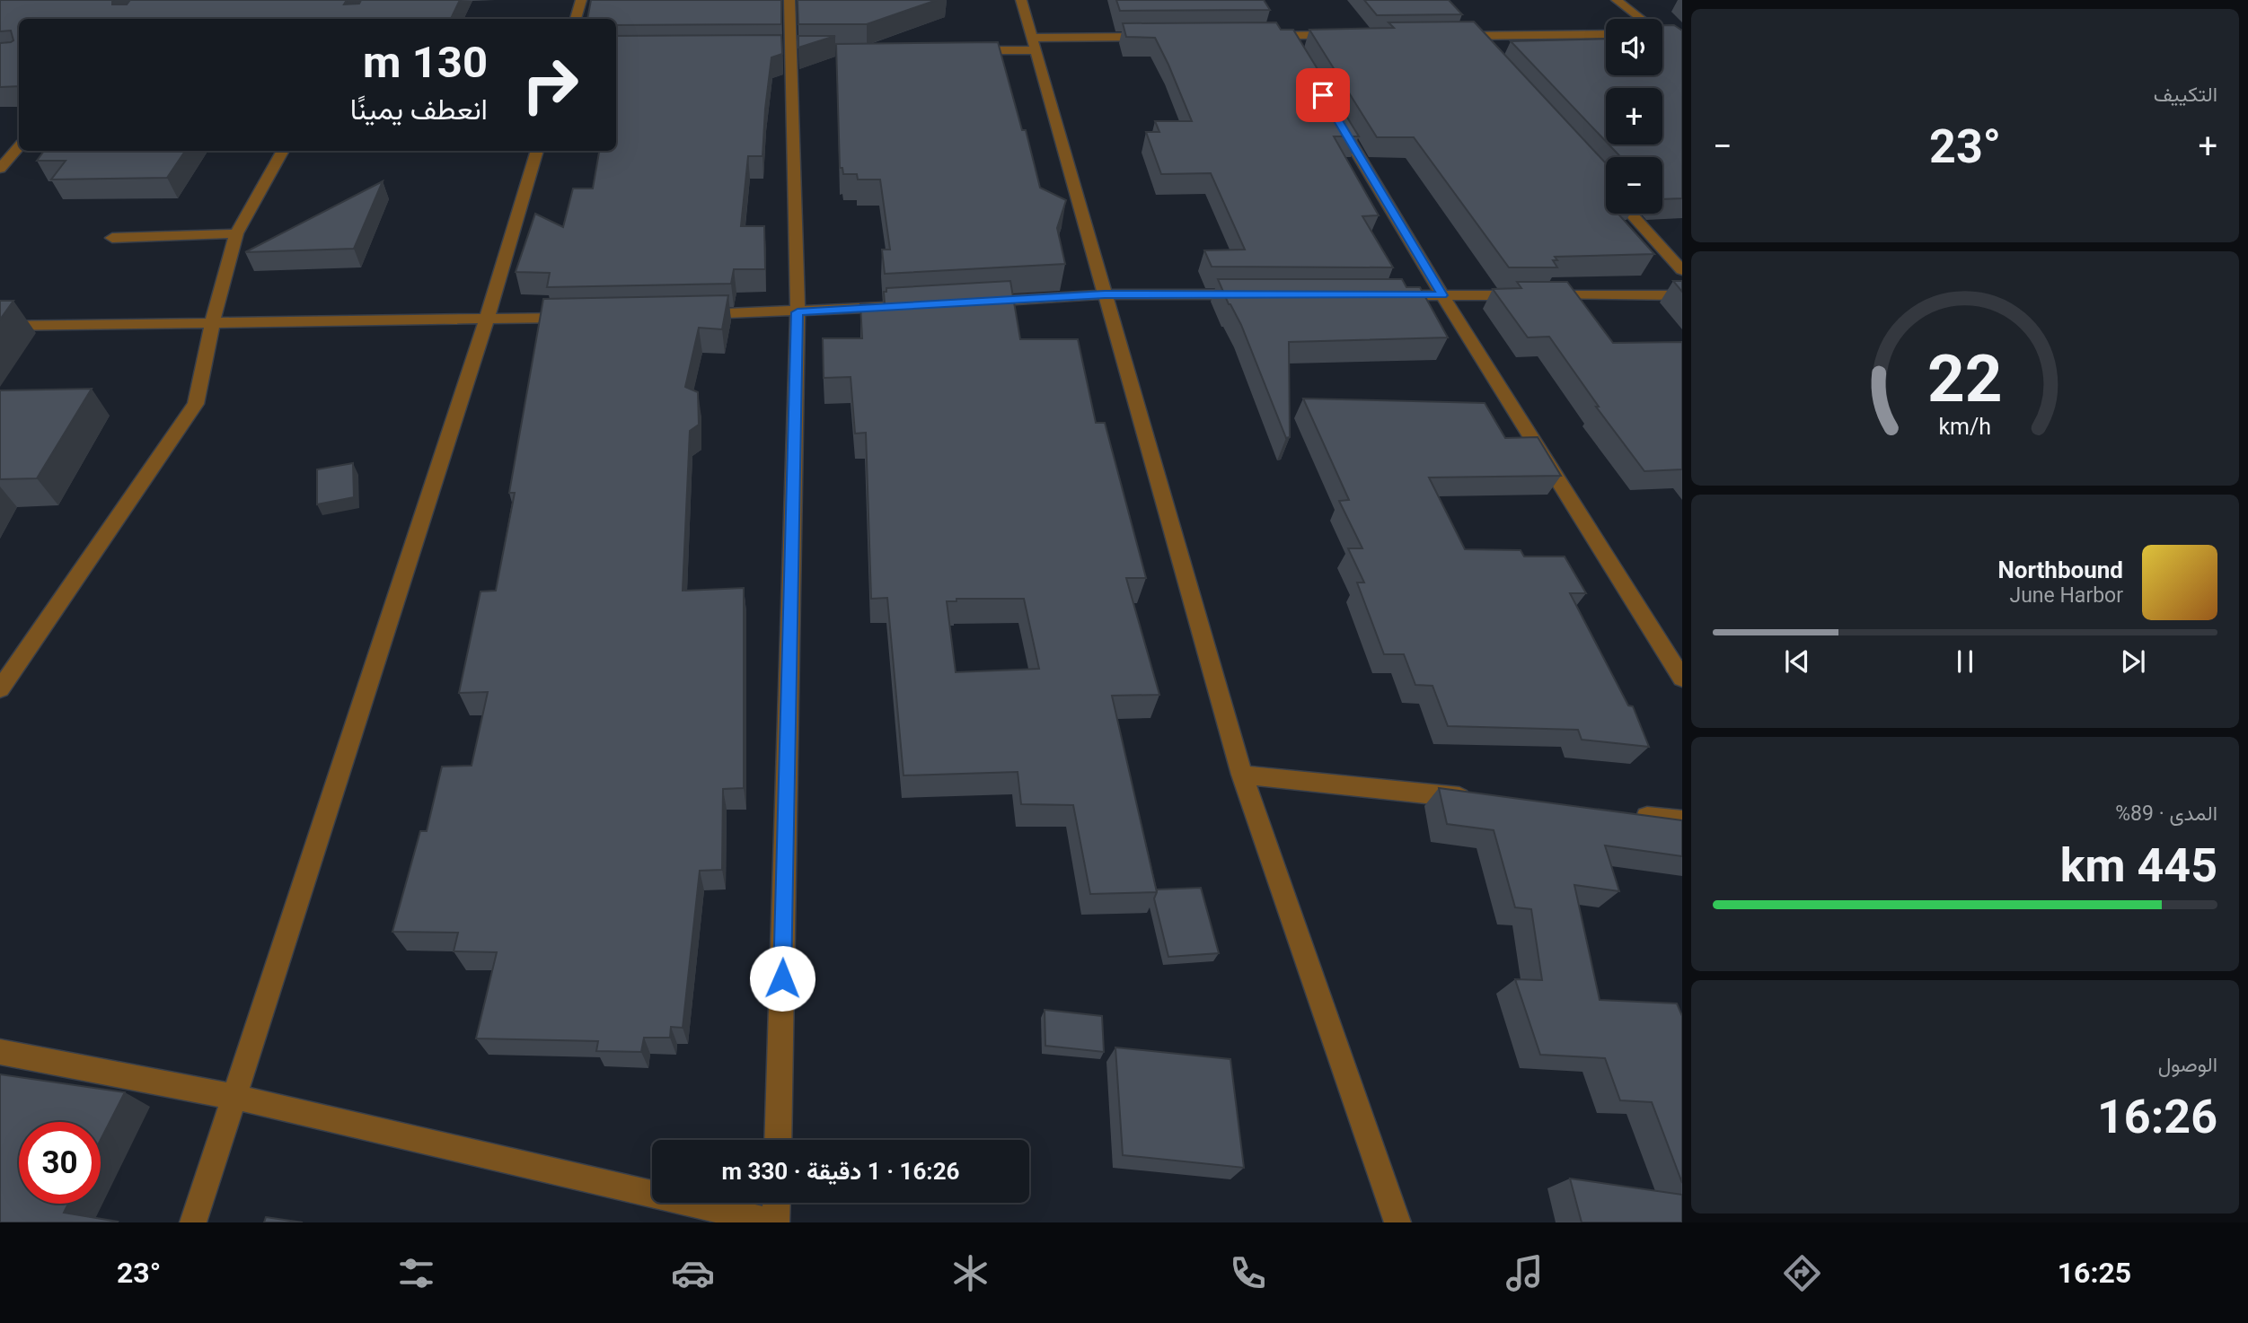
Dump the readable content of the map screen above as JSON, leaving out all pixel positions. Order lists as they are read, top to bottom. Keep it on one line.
{"page":{"tile":["التكييف",["المدى · 89%","445 km"],["الوصول","16:26"]],"map_buttons":["+","−"],"turn":["130 m","انعطف يمينًا"],"heat":["−","23°","+"],"song":["Northbound","June Harbor"],"limit":"30","trip":"16:26 · 1 دقيقة · 330 m","tabs":["16:25","23°"],"gauge":["22","km/h"]}}
